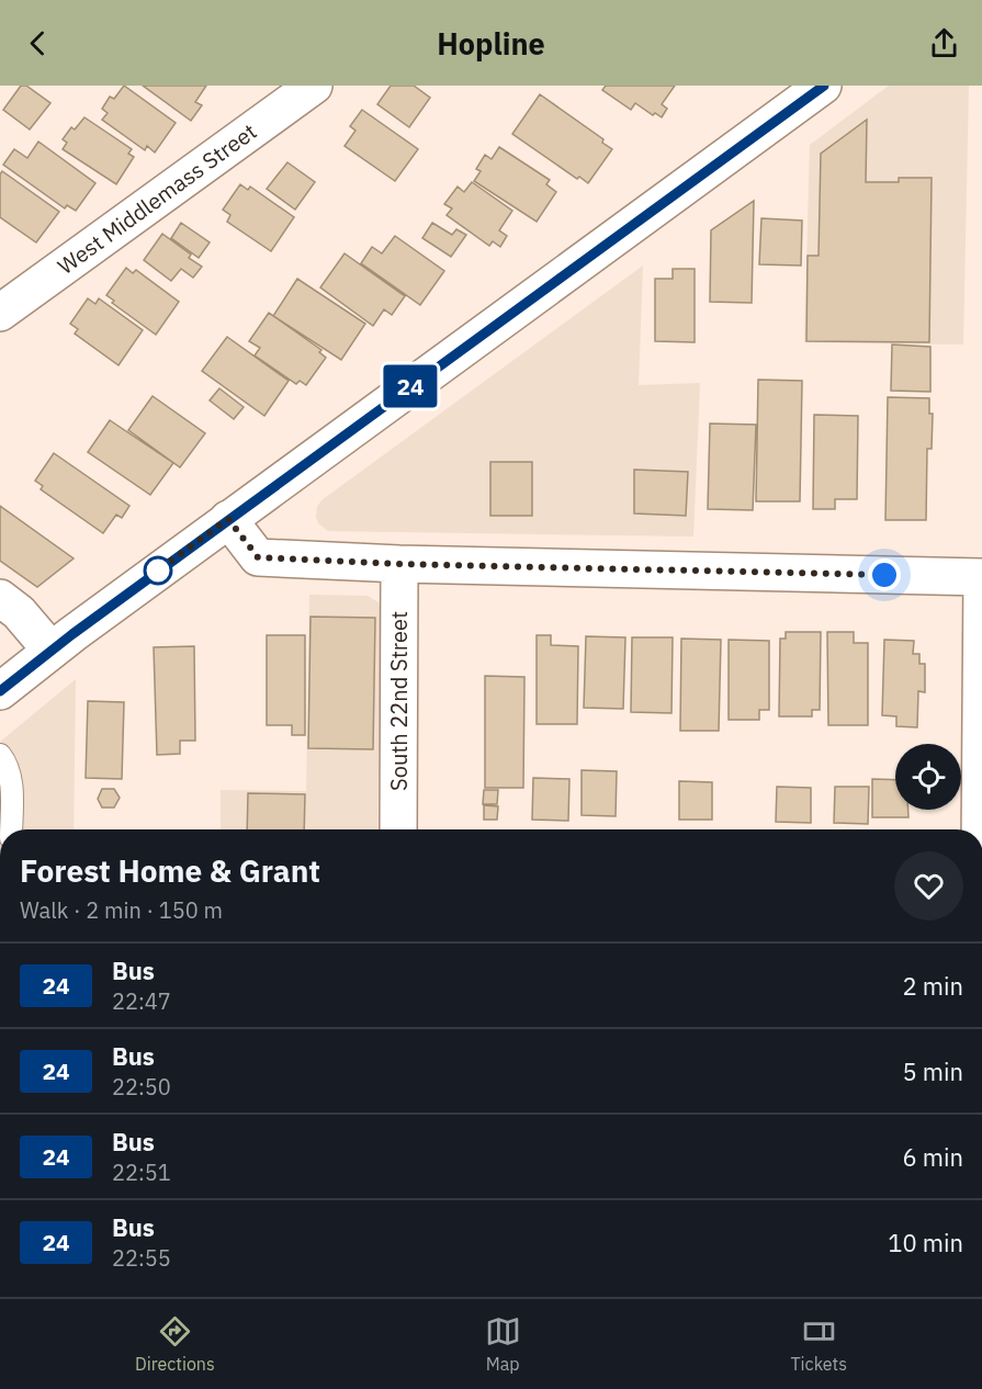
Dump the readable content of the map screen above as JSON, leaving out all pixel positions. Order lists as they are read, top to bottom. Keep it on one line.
{"streets":{"street":["West Middlemass Street","South 22nd Street"]},"lines":["bus line 24"],"page":{"header":"Hopline","on_map":"24","heading":["Forest Home & Grant","Walk · 2 min · 150 m"],"list":[{"mark":"24","name":"Bus","note":"22:47","value":"2 min"},{"mark":"24","name":"Bus","note":"22:50","value":"5 min"},{"mark":"24","name":"Bus","note":"22:51","value":"6 min"},{"mark":"24","name":"Bus","note":"22:55","value":"10 min"}],"tabs":["Directions","Map","Tickets"]}}
